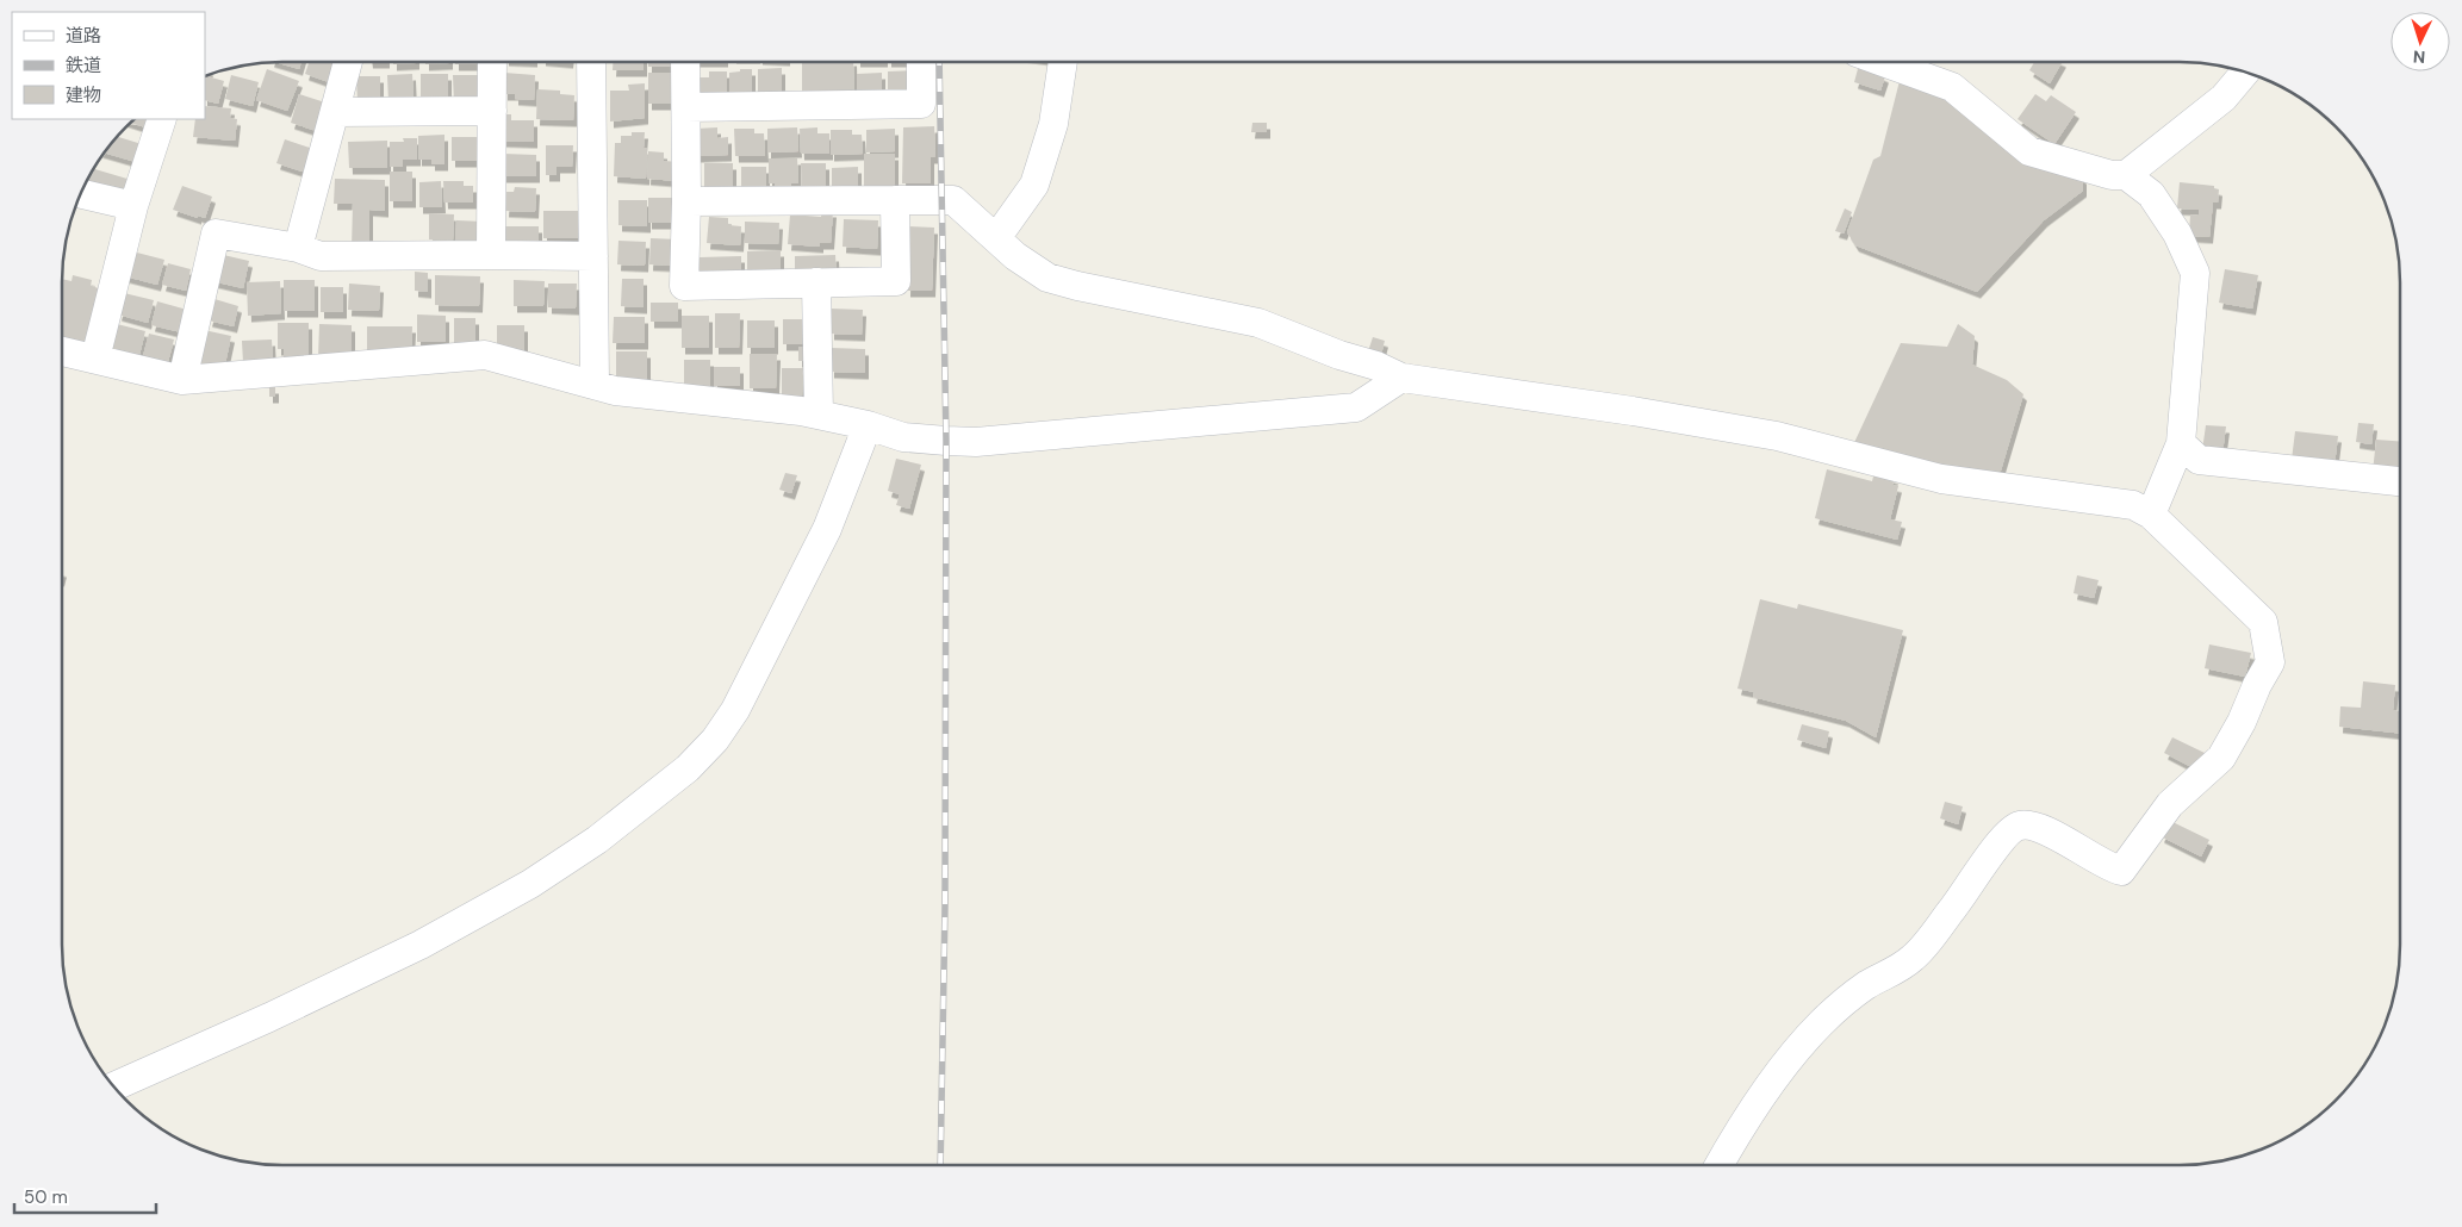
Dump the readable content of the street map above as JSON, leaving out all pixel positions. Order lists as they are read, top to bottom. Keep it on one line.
{"legend":["道路","鉄道","建物"],"scale_bar":"50 m","north":"bottom"}
